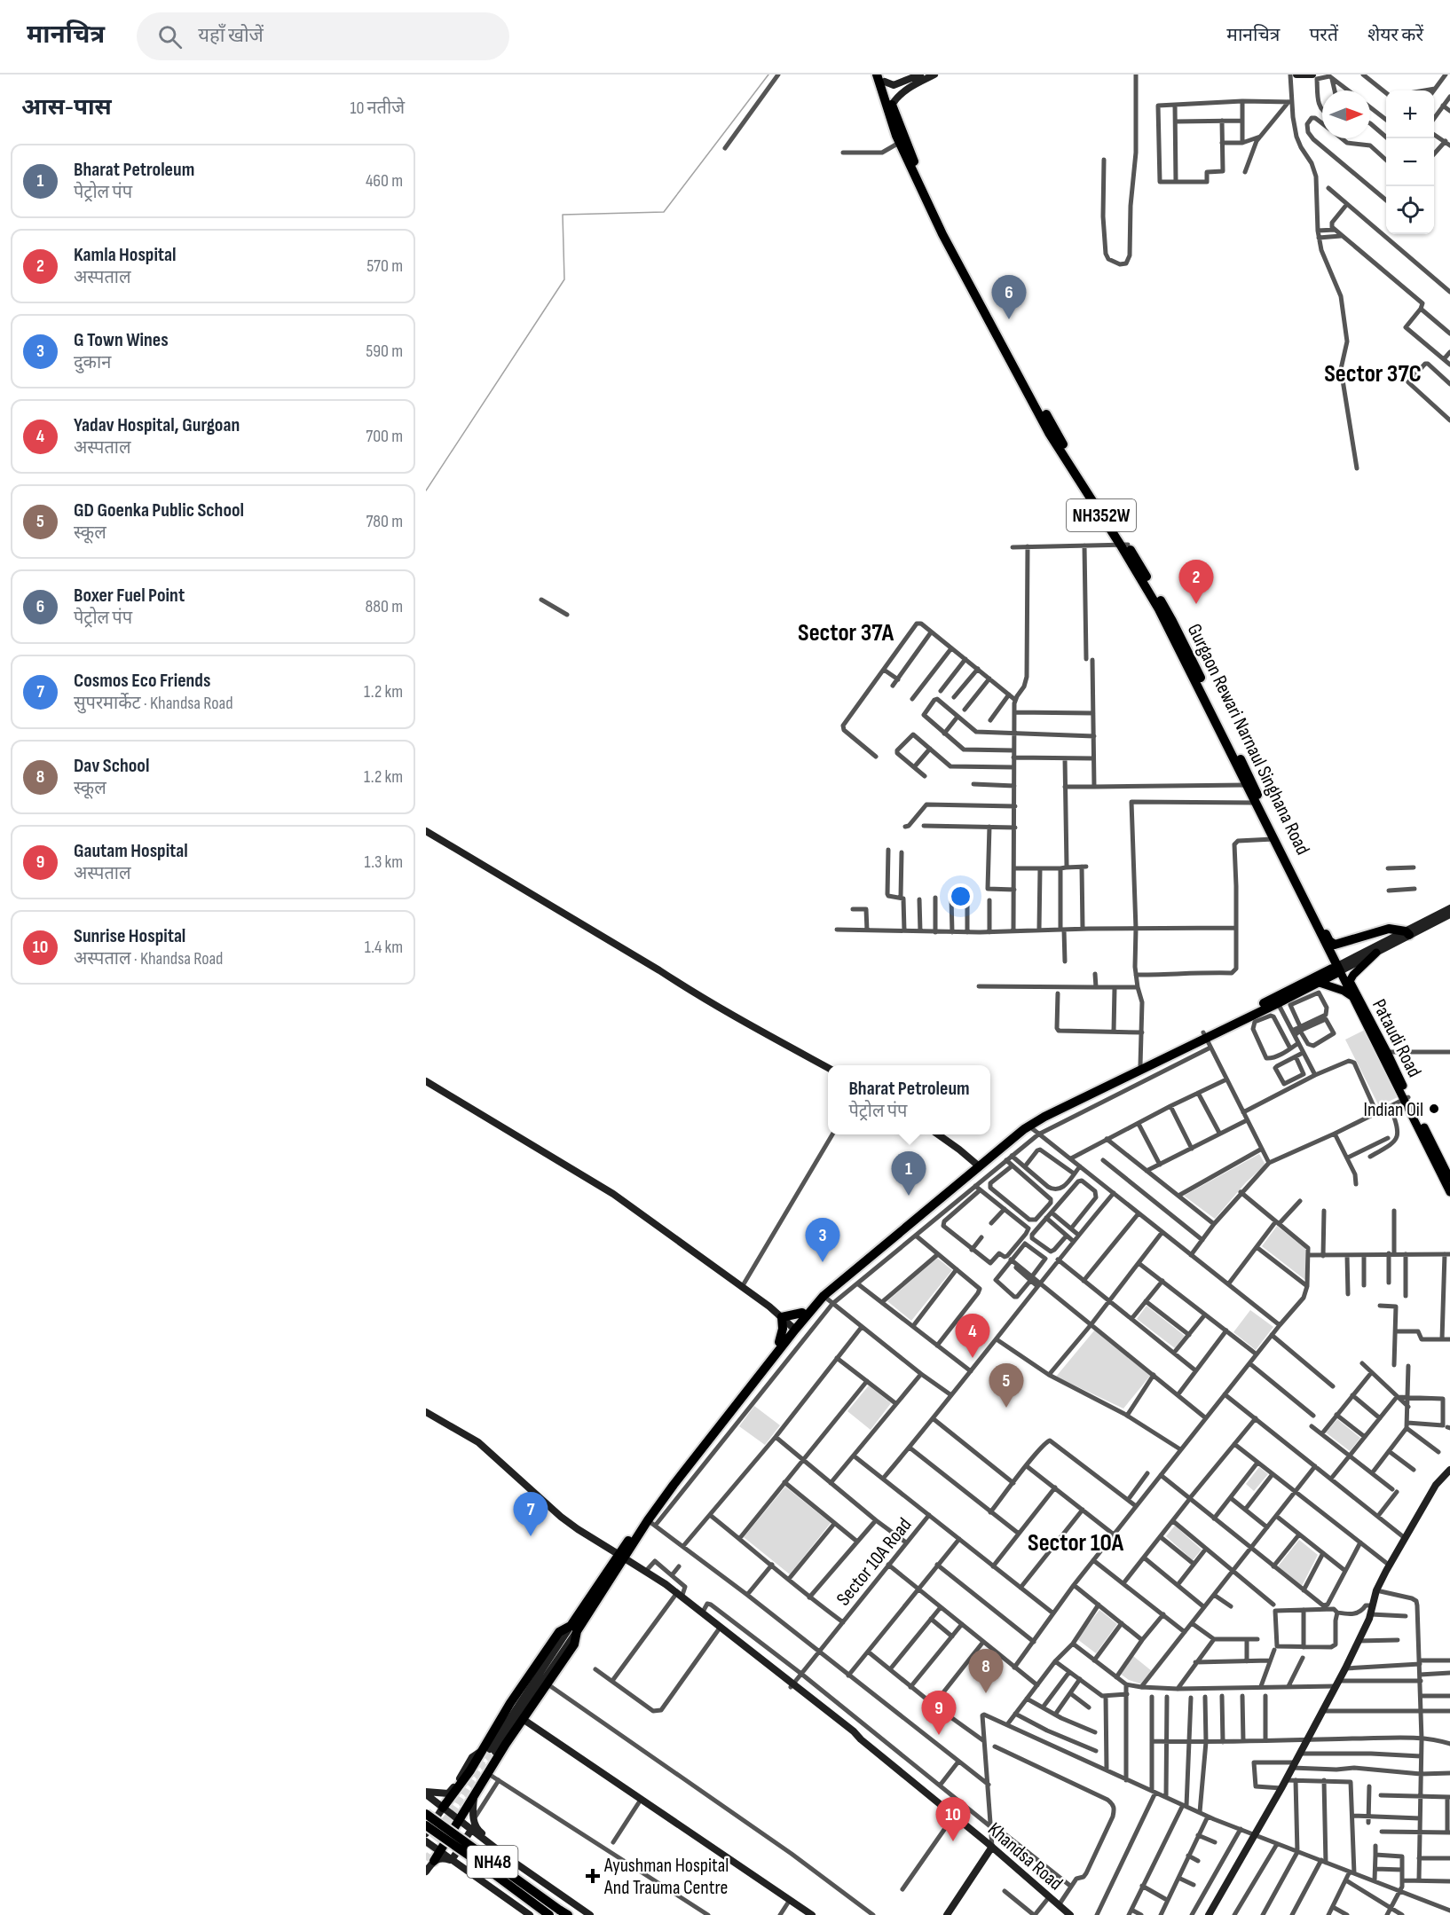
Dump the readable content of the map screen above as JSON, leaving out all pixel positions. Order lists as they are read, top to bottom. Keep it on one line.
{"streets":{"highway":["NH352W","Gurgaon Rewari Narnaul Singhana Road","NH48"],"main road":["Pataudi Road"],"street":["Sector 10A Road","Khandsa Road"]},"crossings":[["NH352W","Gurgaon Rewari Narnaul Singhana Road"],["NH352W","Pataudi Road"],["Sector 10A Road","Khandsa Road"]],"districts":["Sector 37C","Sector 37A","Sector 10A"],"places":{"other":["Indian Oil"],"health":["Ayushman Hospital And Trauma Centre"]},"north":"right","page":{"header":"मानचित्र","search":"यहाँ खोजें","nav":["मानचित्र","परतें","शेयर करें"],"heading":["आस-पास","10 नतीजे"],"map_buttons":["+","−"],"list":[{"mark":"1","name":"Bharat Petroleum","note":"पेट्रोल पंप","value":"460 m"},{"mark":"2","name":"Kamla Hospital","note":"अस्पताल","value":"570 m"},{"mark":"3","name":"G Town Wines","note":"दुकान","value":"590 m"},{"mark":"4","name":"Yadav Hospital, Gurgoan","note":"अस्पताल","value":"700 m"},{"mark":"5","name":"GD Goenka Public School","note":"स्कूल","value":"780 m"},{"mark":"6","name":"Boxer Fuel Point","note":"पेट्रोल पंप","value":"880 m"},{"mark":"7","name":"Cosmos Eco Friends","note":"सुपरमार्केट · Khandsa Road","value":"1.2 km"},{"mark":"8","name":"Dav School","note":"स्कूल","value":"1.2 km"},{"mark":"9","name":"Gautam Hospital","note":"अस्पताल","value":"1.3 km"},{"mark":"10","name":"Sunrise Hospital","note":"अस्पताल · Khandsa Road","value":"1.4 km"}],"pins":["6","2","1","3","4","5","7","8","9","10"],"popup":["Bharat Petroleum","पेट्रोल पंप"]}}
